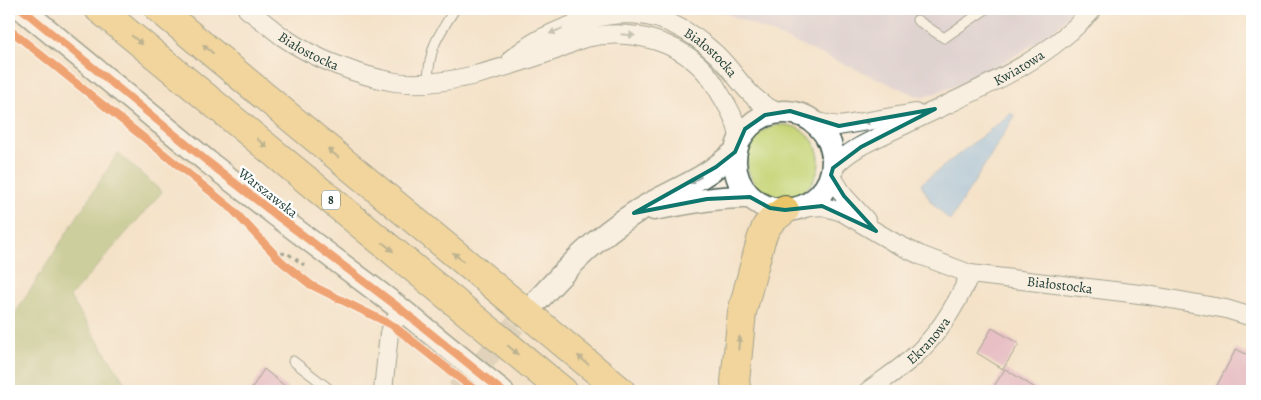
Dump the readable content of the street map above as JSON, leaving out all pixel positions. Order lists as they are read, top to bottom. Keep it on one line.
{"streets":{"highway":["8"],"street":["Białostocka","Kwiatowa","Warszawska","Ekranowa"]},"crossings":[["Białostocka","Kwiatowa"],["Białostocka","Ekranowa"]]}
